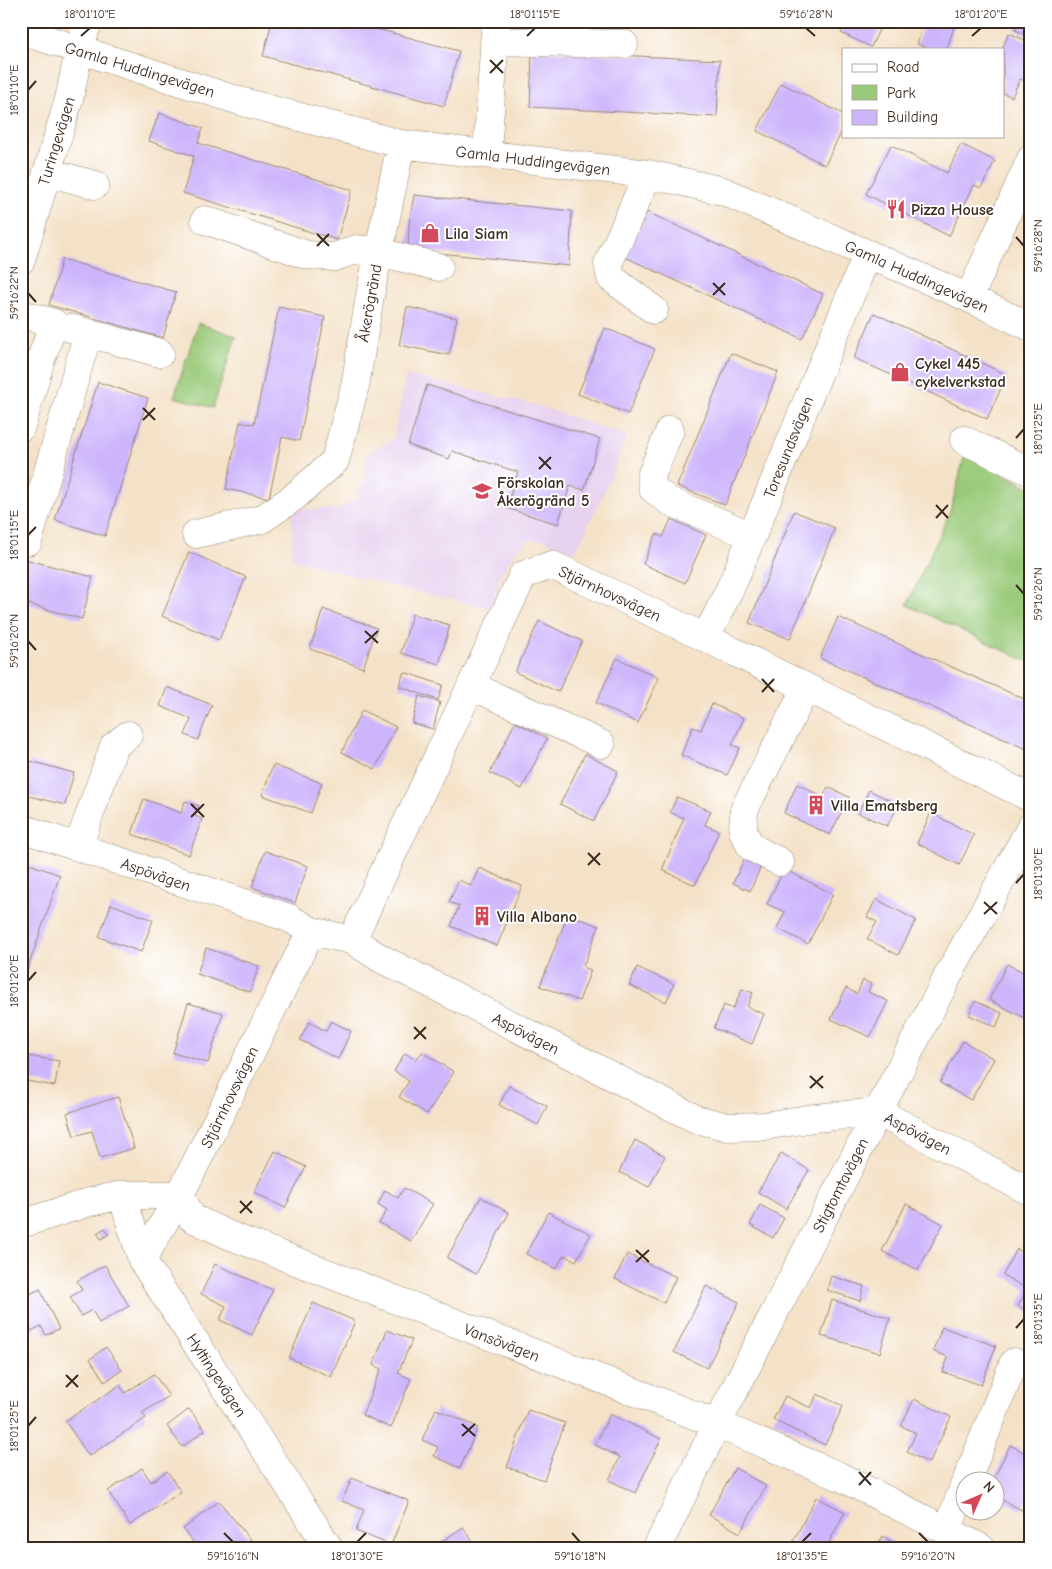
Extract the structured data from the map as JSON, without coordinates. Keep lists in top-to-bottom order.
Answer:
{
  "streets": {
    "street": [
      "Gamla Huddingevägen",
      "Turingevägen",
      "Åkerögränd",
      "Toresundsvägen",
      "Stjärnhovsvägen",
      "Aspövägen",
      "Stigtomtavägen",
      "Vansövägen",
      "Hyltingevägen"
    ]
  },
  "crossings": [
    ["Gamla Huddingevägen", "Turingevägen"],
    ["Gamla Huddingevägen", "Åkerögränd"],
    ["Gamla Huddingevägen", "Toresundsvägen"],
    ["Toresundsvägen", "Stjärnhovsvägen"],
    ["Stjärnhovsvägen", "Aspövägen"],
    ["Stjärnhovsvägen", "Vansövägen"],
    ["Stjärnhovsvägen", "Hyltingevägen"],
    ["Aspövägen", "Stigtomtavägen"],
    ["Stigtomtavägen", "Vansövägen"]
  ],
  "places": {
    "restaurant": ["Pizza House"],
    "shop": ["Lila Siam", "Cykel 445 cykelverkstad"],
    "school or university": ["Förskolan Åkerögränd 5"],
    "building": ["Villa Ematsberg", "Villa Albano"]
  },
  "legend": ["Road", "Park", "Building"],
  "north": "top right",
  "coordinates": [
    "18°01'10\"E",
    "18°01'15\"E",
    "59°16'28\"N",
    "18°01'20\"E",
    "59°16'22\"N",
    "18°01'25\"E",
    "59°16'26\"N",
    "59°16'20\"N",
    "18°01'30\"E",
    "18°01'35\"E",
    "59°16'16\"N",
    "59°16'18\"N"
  ]
}
